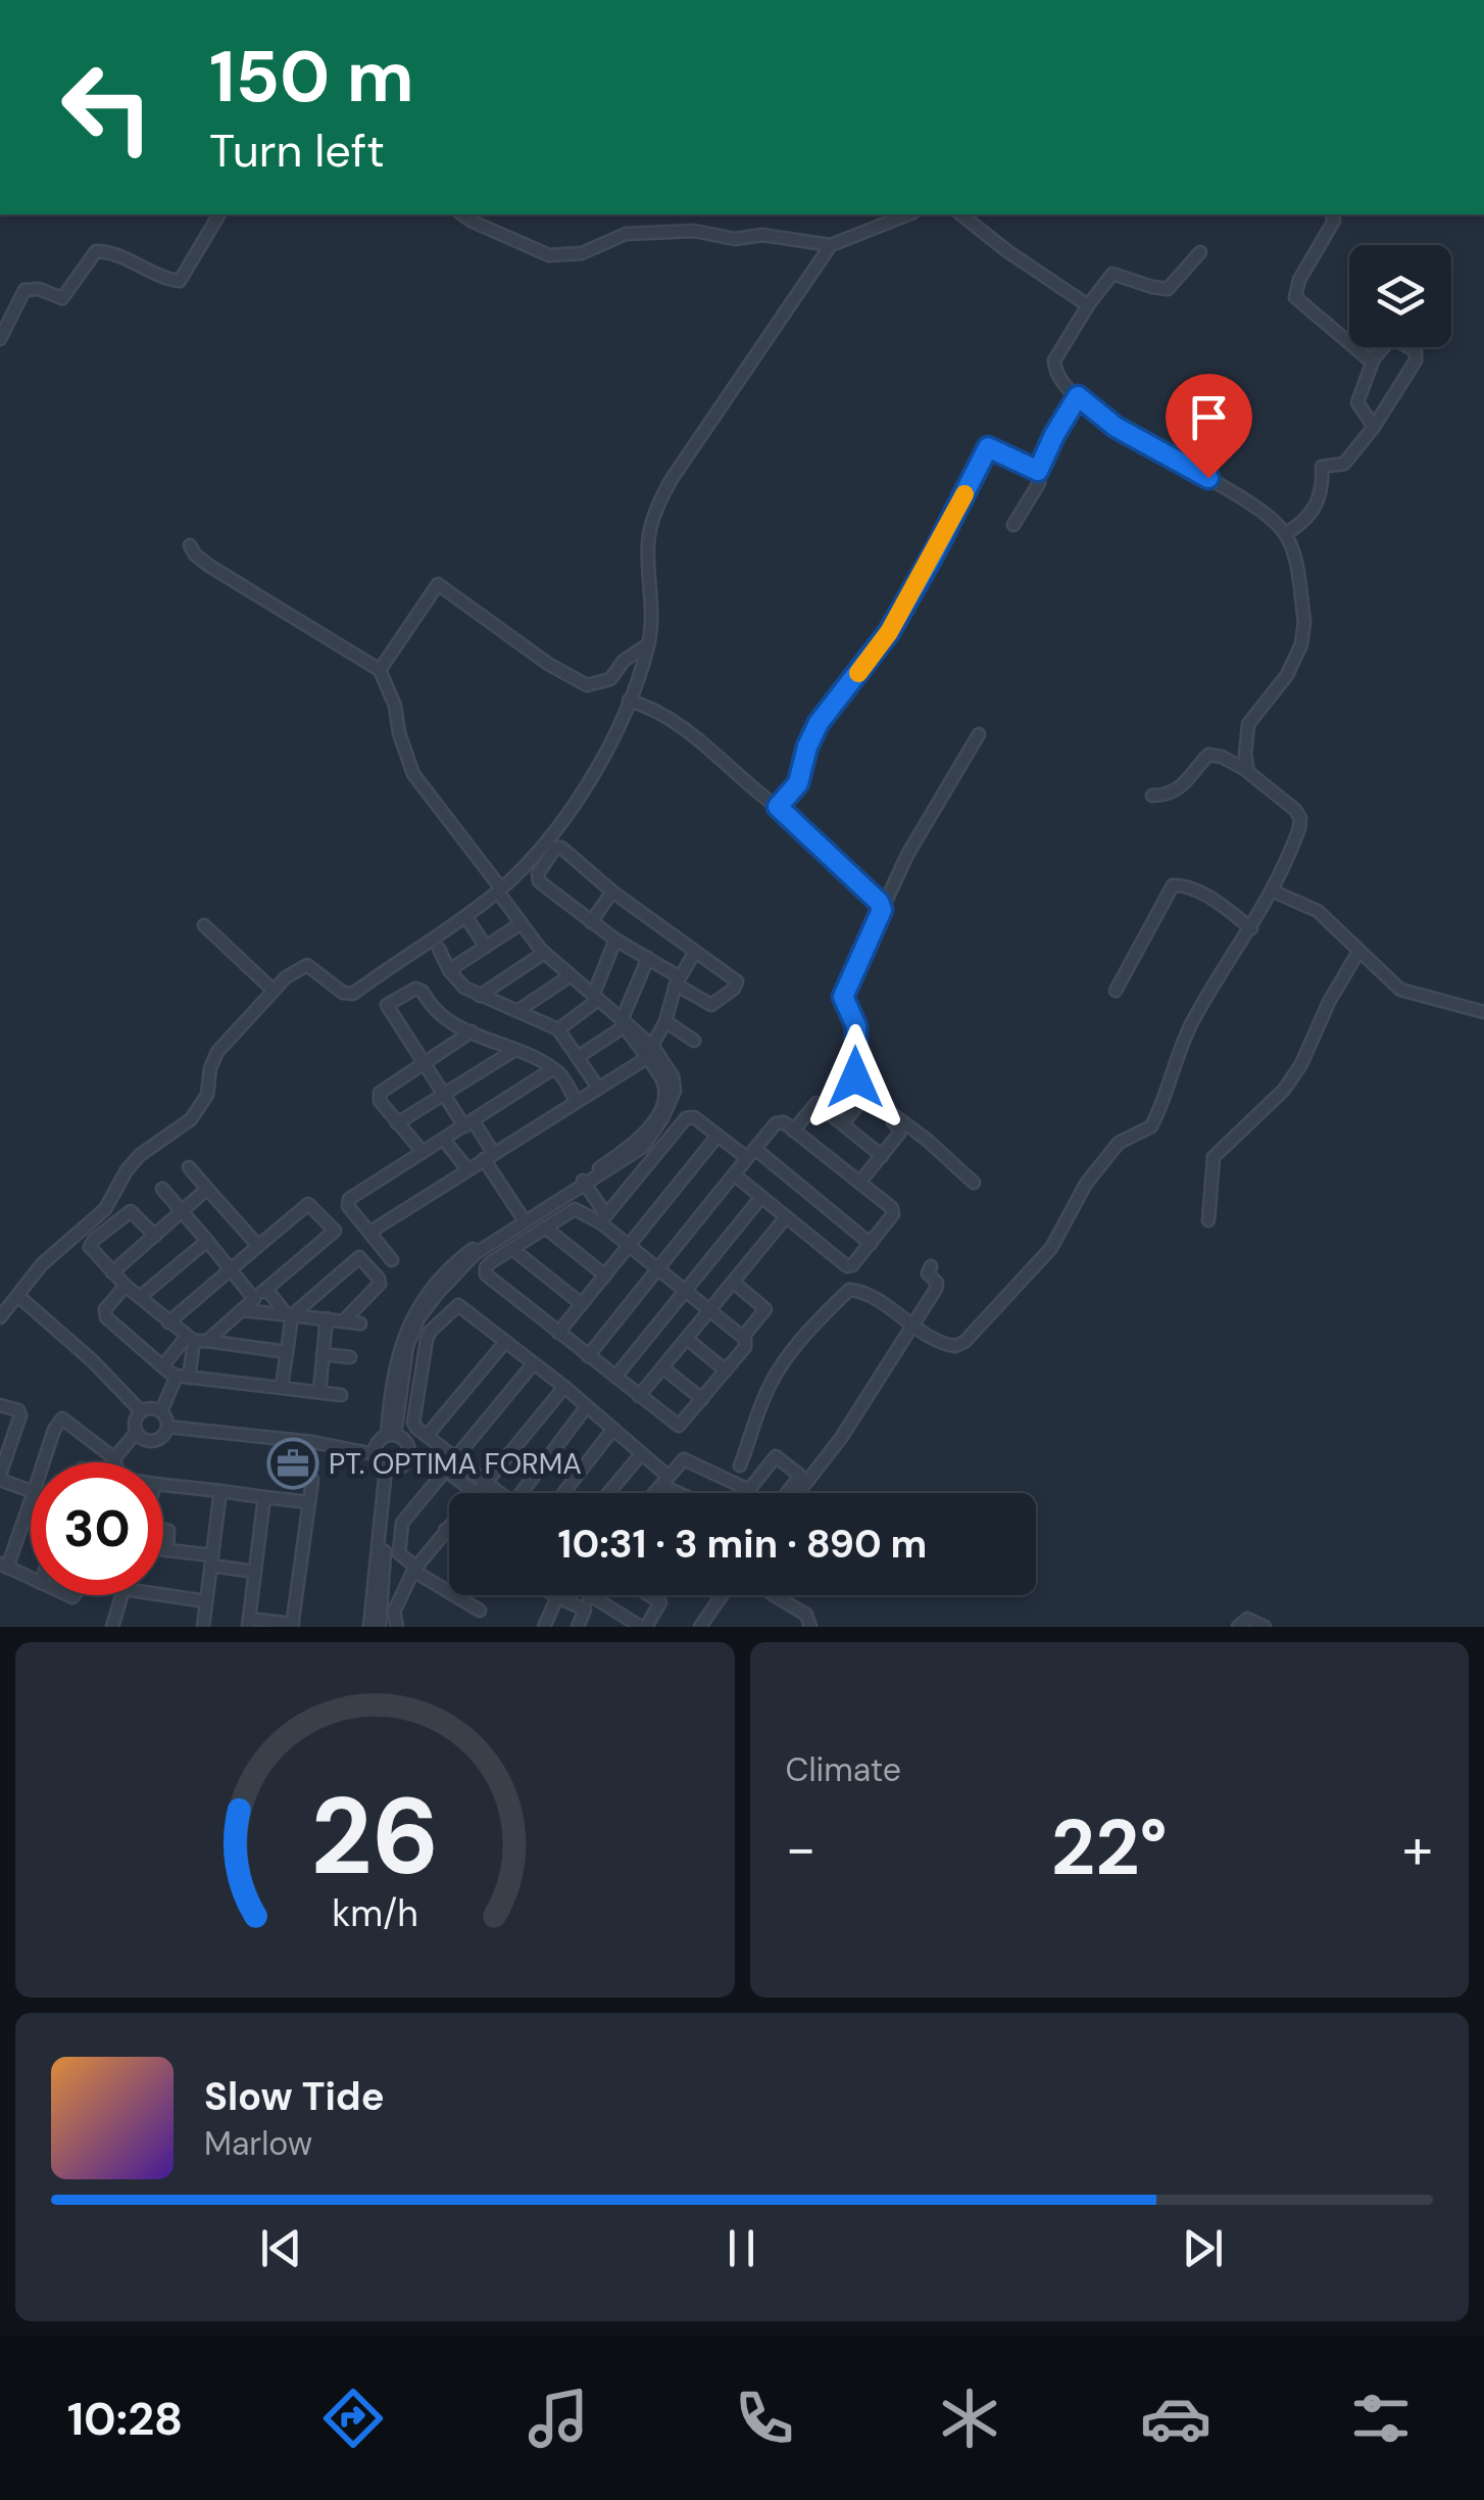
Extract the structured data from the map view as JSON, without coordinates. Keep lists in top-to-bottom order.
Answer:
{
  "places": {
    "office": ["PT. OPTIMA FORMA"]
  },
  "page": {
    "turn": ["150 m", "Turn left"],
    "limit": "30",
    "trip": "10:31 · 3 min · 890 m",
    "tile": "Climate",
    "heat": ["−", "22°", "+"],
    "song": ["Slow Tide", "Marlow"],
    "tabs": "10:28",
    "gauge": ["26", "km/h"]
  }
}
